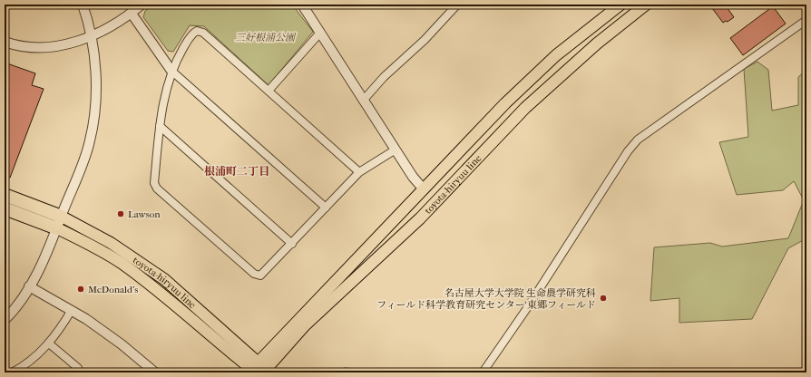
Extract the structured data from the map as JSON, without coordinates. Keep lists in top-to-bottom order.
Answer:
{
  "streets": {
    "main road": ["toyota-hiryuu line"]
  },
  "districts": ["根浦町二丁目"],
  "parks": ["三好根浦公園"],
  "places": ["Lawson", "McDonald's", "名古屋大学大学院 生命農学研究科 フィールド科学教育研究センター 東郷フィールド"]
}
